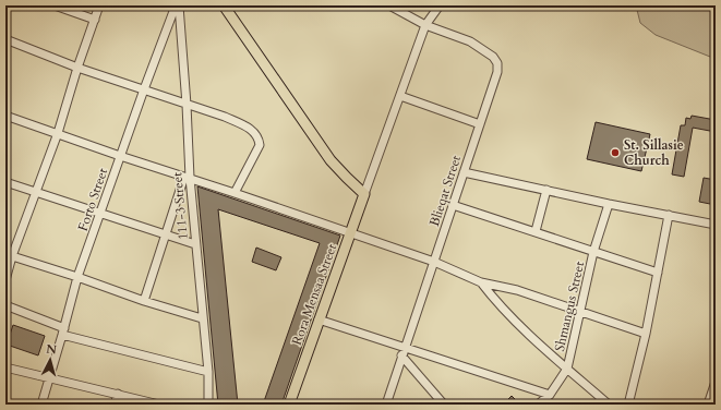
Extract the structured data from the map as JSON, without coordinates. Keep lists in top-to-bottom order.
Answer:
{
  "streets": {
    "main road": ["Rora Mensaa Street"],
    "street": [
      "Blieqat Street",
      "Forto Street",
      "111-3 Street",
      "Shmangus Street"
    ]
  },
  "crossings": [
    ["Forto Street", "111-3 Street"]
  ],
  "places": ["St. Sillasie Church"],
  "north": "top"
}
